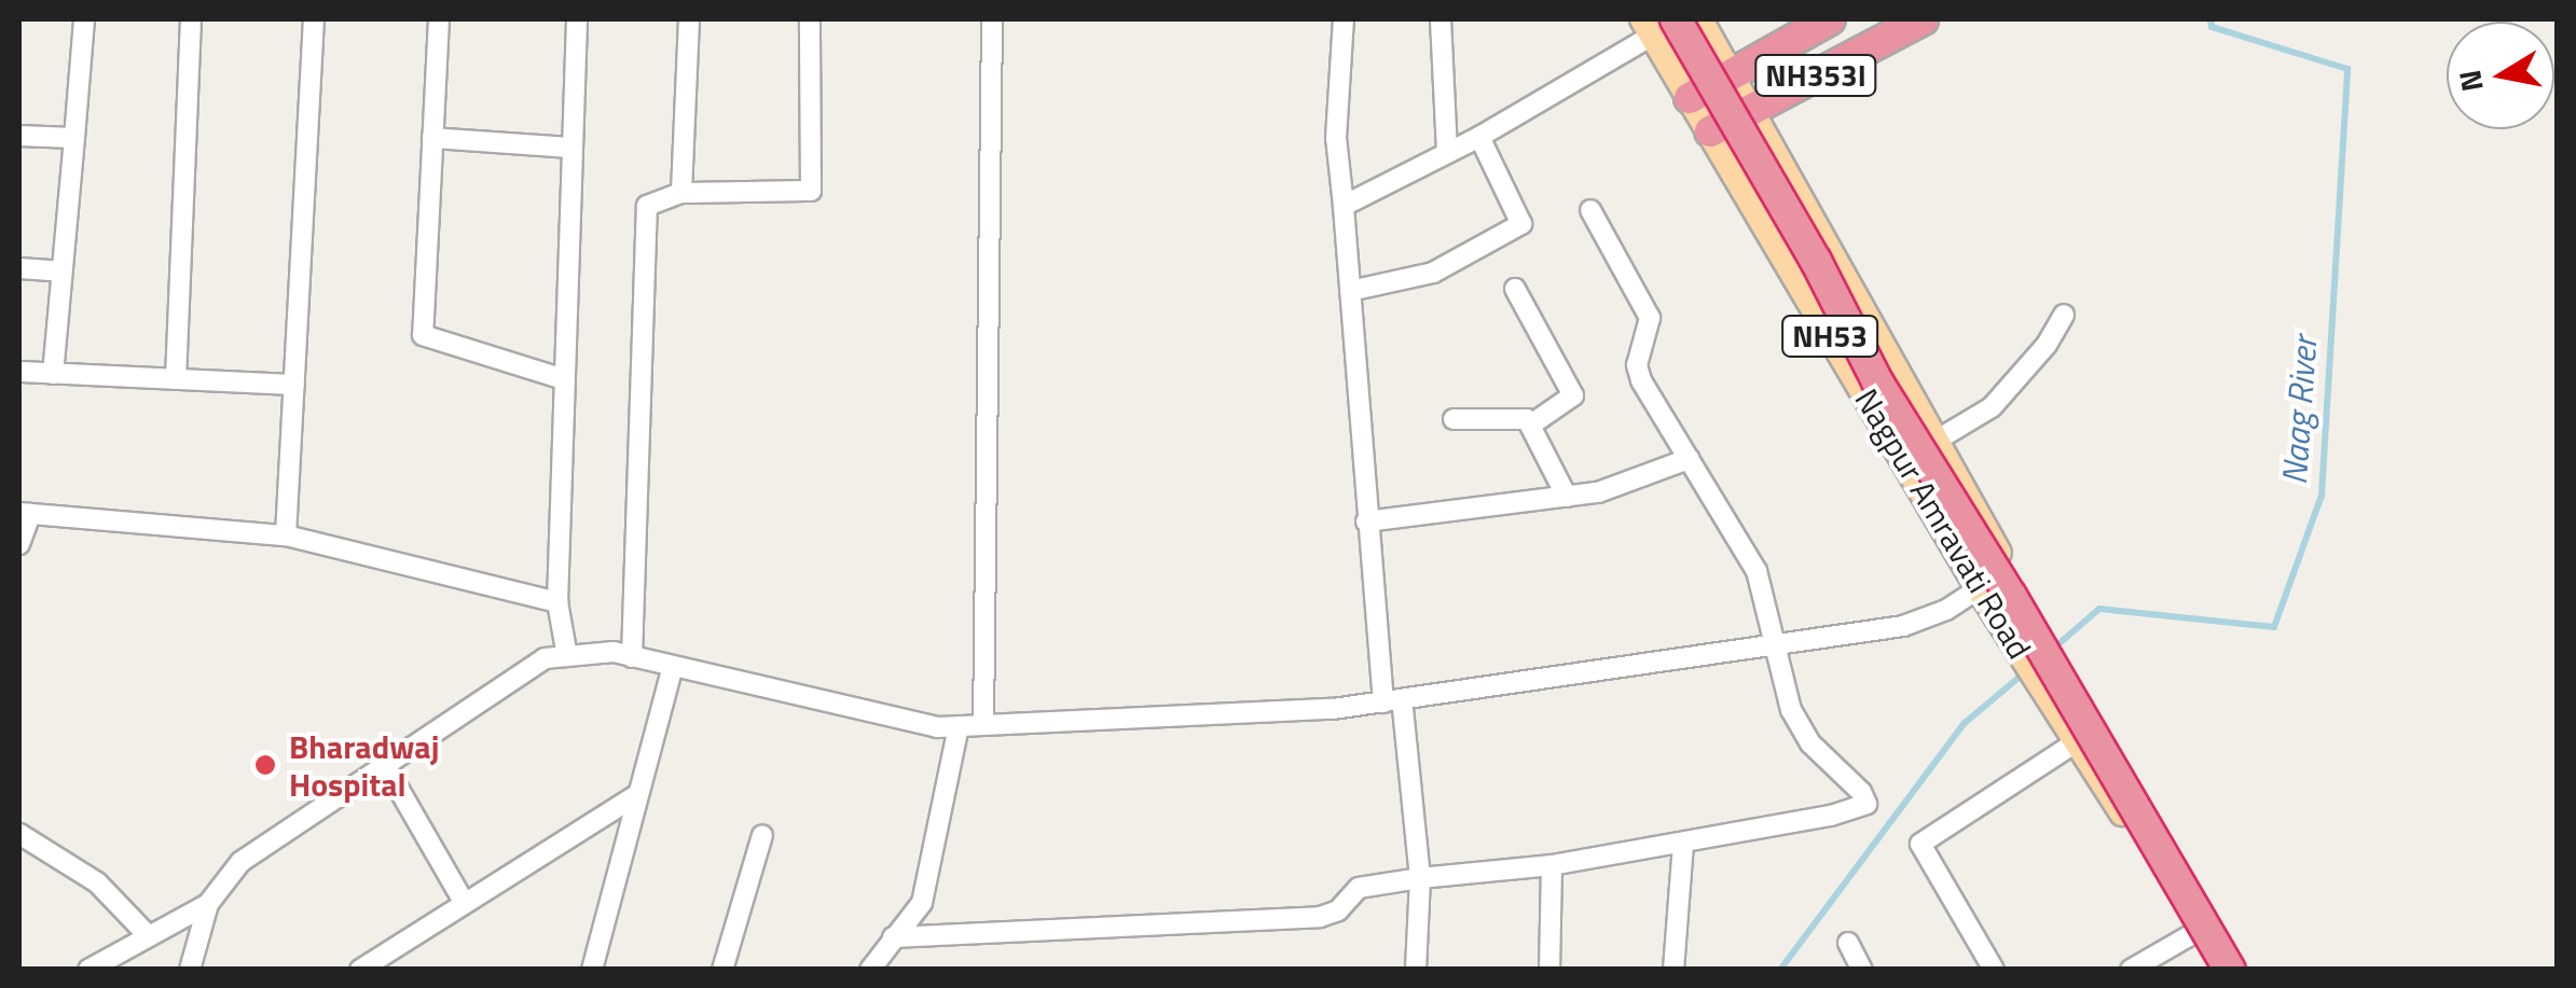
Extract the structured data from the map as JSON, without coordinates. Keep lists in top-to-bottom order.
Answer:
{
  "streets": {
    "highway": ["NH353I"],
    "main road": ["NH53", "Nagpur Amravati Road"]
  },
  "crossings": [
    ["NH353I", "Nagpur Amravati Road"]
  ],
  "water": ["Naag River"],
  "places": ["Bharadwaj Hospital"],
  "north": "left"
}
